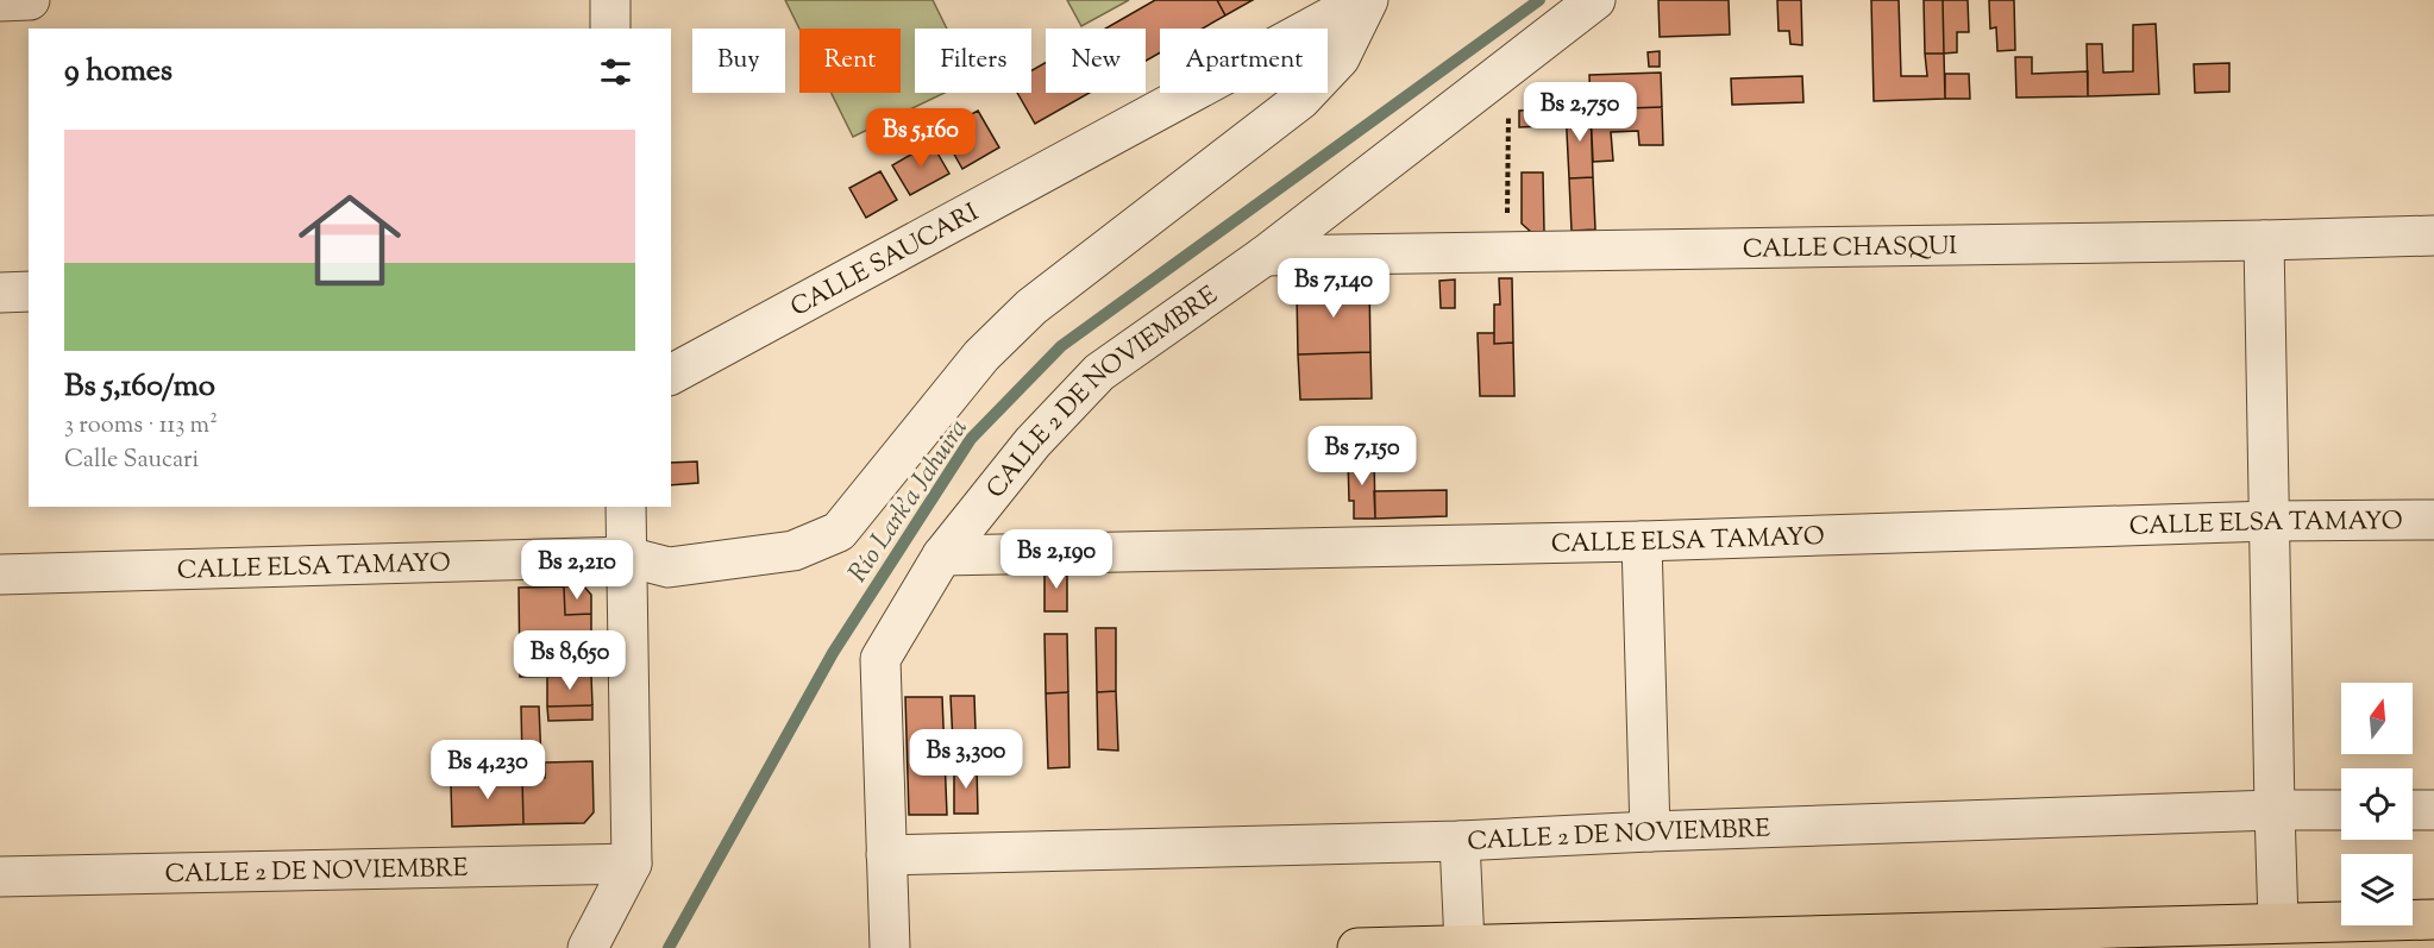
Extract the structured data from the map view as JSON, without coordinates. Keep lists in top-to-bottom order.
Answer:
{
  "streets": {
    "street": [
      "CALLE CHASQUI",
      "CALLE SAUCARI",
      "CALLE 2 DE NOVIEMBRE",
      "CALLE ELSA TAMAYO"
    ]
  },
  "crossings": [
    ["CALLE CHASQUI", "CALLE 2 DE NOVIEMBRE"],
    ["CALLE 2 DE NOVIEMBRE", "CALLE ELSA TAMAYO"]
  ],
  "water": ["Río Lark’a Jahuira"],
  "north": "top",
  "page": {
    "chip": [
      "Buy",
      "Rent",
      "Filters",
      "New",
      "Apartment"
    ],
    "heading": "9 homes",
    "price": [
      "Bs 2,750",
      "Bs 5,160",
      "Bs 7,140",
      "Bs 7,150",
      "Bs 2,190",
      "Bs 2,210",
      "Bs 8,650",
      "Bs 3,300",
      "Bs 4,230"
    ],
    "list": [
      {
        "name": "Bs 5,160/mo",
        "note": "3 rooms · 113 m² · Calle Saucari"
      }
    ]
  }
}
